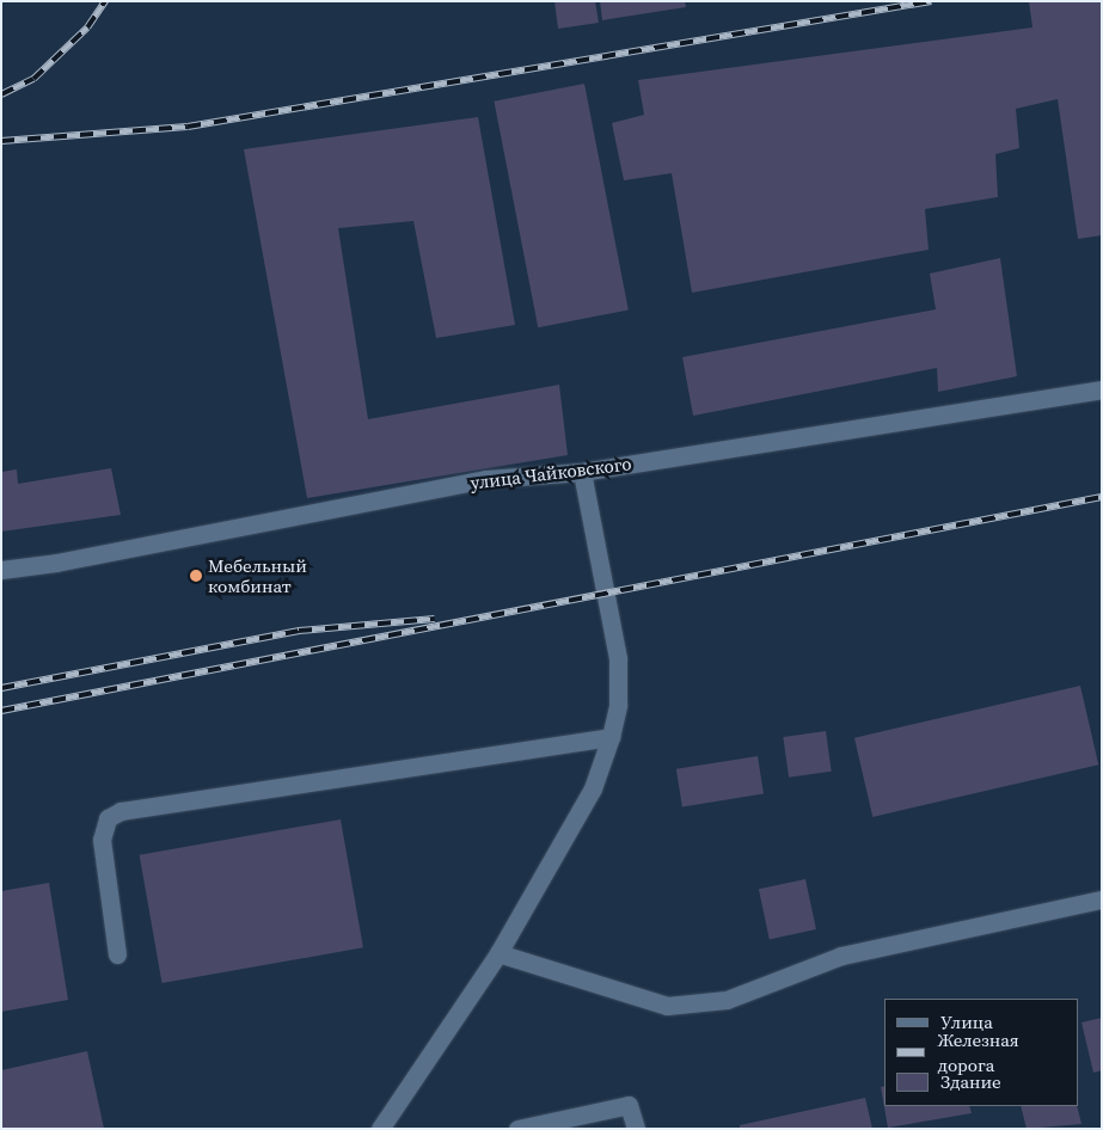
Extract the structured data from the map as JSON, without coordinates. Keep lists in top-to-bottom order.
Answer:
{
  "streets": {
    "street": ["улица Чайковского"]
  },
  "places": ["Мебельный комбинат"],
  "legend": ["Улица", "Железная дорога", "Здание"]
}
